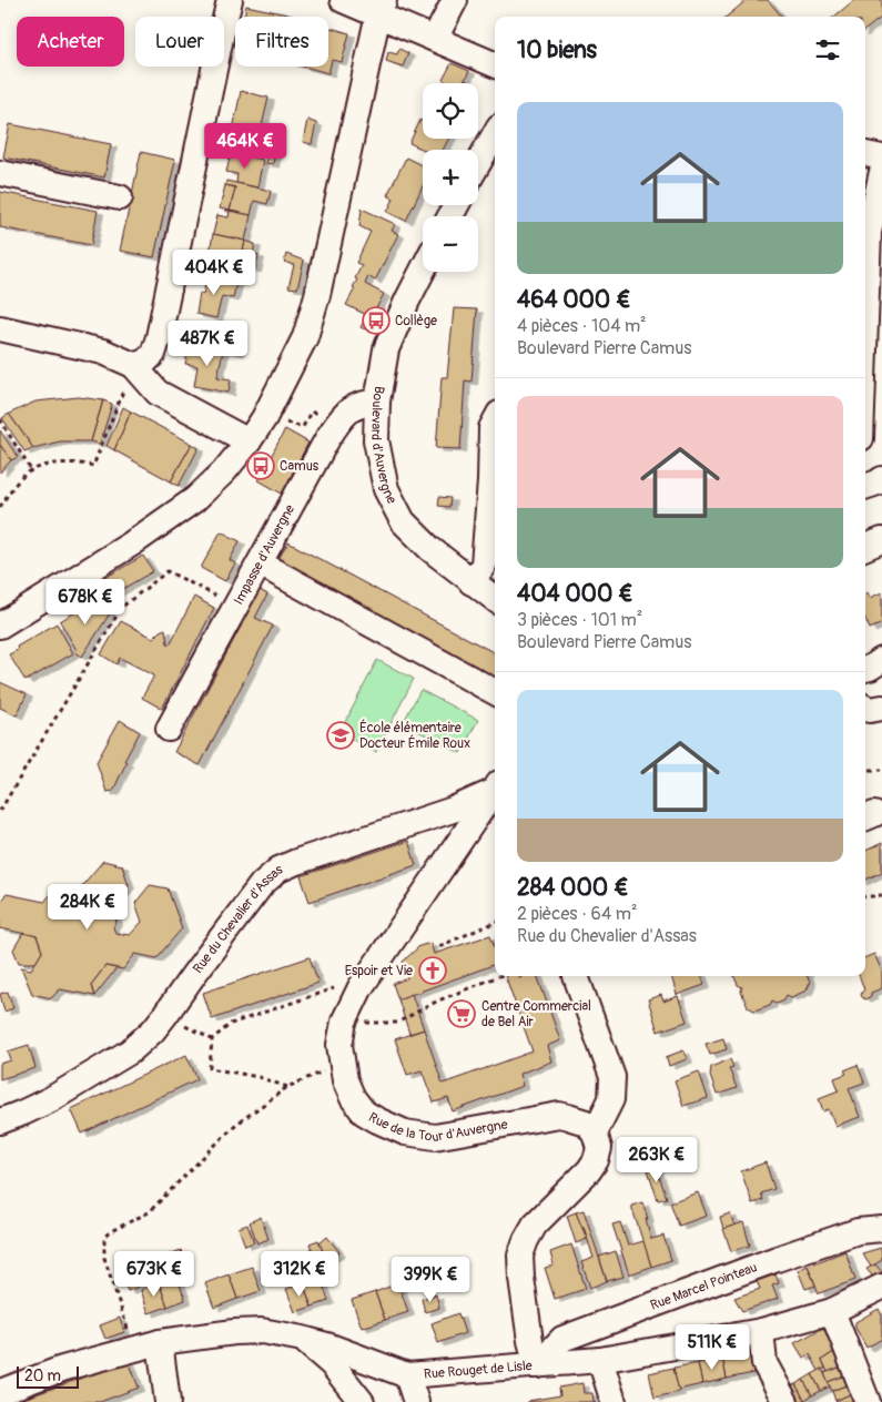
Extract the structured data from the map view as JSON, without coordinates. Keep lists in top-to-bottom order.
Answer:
{
  "streets": {
    "street": [
      "Boulevard d'Auvergne",
      "Impasse d'Auvergne",
      "Rue du Chevalier d'Assas",
      "Rue de la Tour d'Auvergne",
      "Rue Marcel Pointeau",
      "Rue Rouget de Lisle"
    ]
  },
  "crossings": [
    ["Boulevard d'Auvergne", "Impasse d'Auvergne"],
    ["Rue Marcel Pointeau", "Rue Rouget de Lisle"]
  ],
  "places": {
    "bus stop": ["Collège", "Camus"],
    "school or university": ["École élémentaire Docteur Émile Roux"],
    "church": ["Espoir et Vie"],
    "supermarket": ["Centre Commercial de Bel Air"]
  },
  "scale_bar": "20 m",
  "page": {
    "chip": ["Acheter", "Louer", "Filtres"],
    "heading": "10 biens",
    "map_buttons": ["+", "−"],
    "list": [
      {
        "name": "464 000 €",
        "note": "4 pièces · 104 m² · Boulevard Pierre Camus"
      },
      {
        "name": "404 000 €",
        "note": "3 pièces · 101 m² · Boulevard Pierre Camus"
      },
      {
        "name": "284 000 €",
        "note": "2 pièces · 64 m² · Rue du Chevalier d'Assas"
      }
    ],
    "price": [
      "464K €",
      "404K €",
      "487K €",
      "678K €",
      "284K €",
      "263K €",
      "673K €",
      "312K €",
      "399K €",
      "511K €"
    ],
    "scale": "20 m"
  }
}
